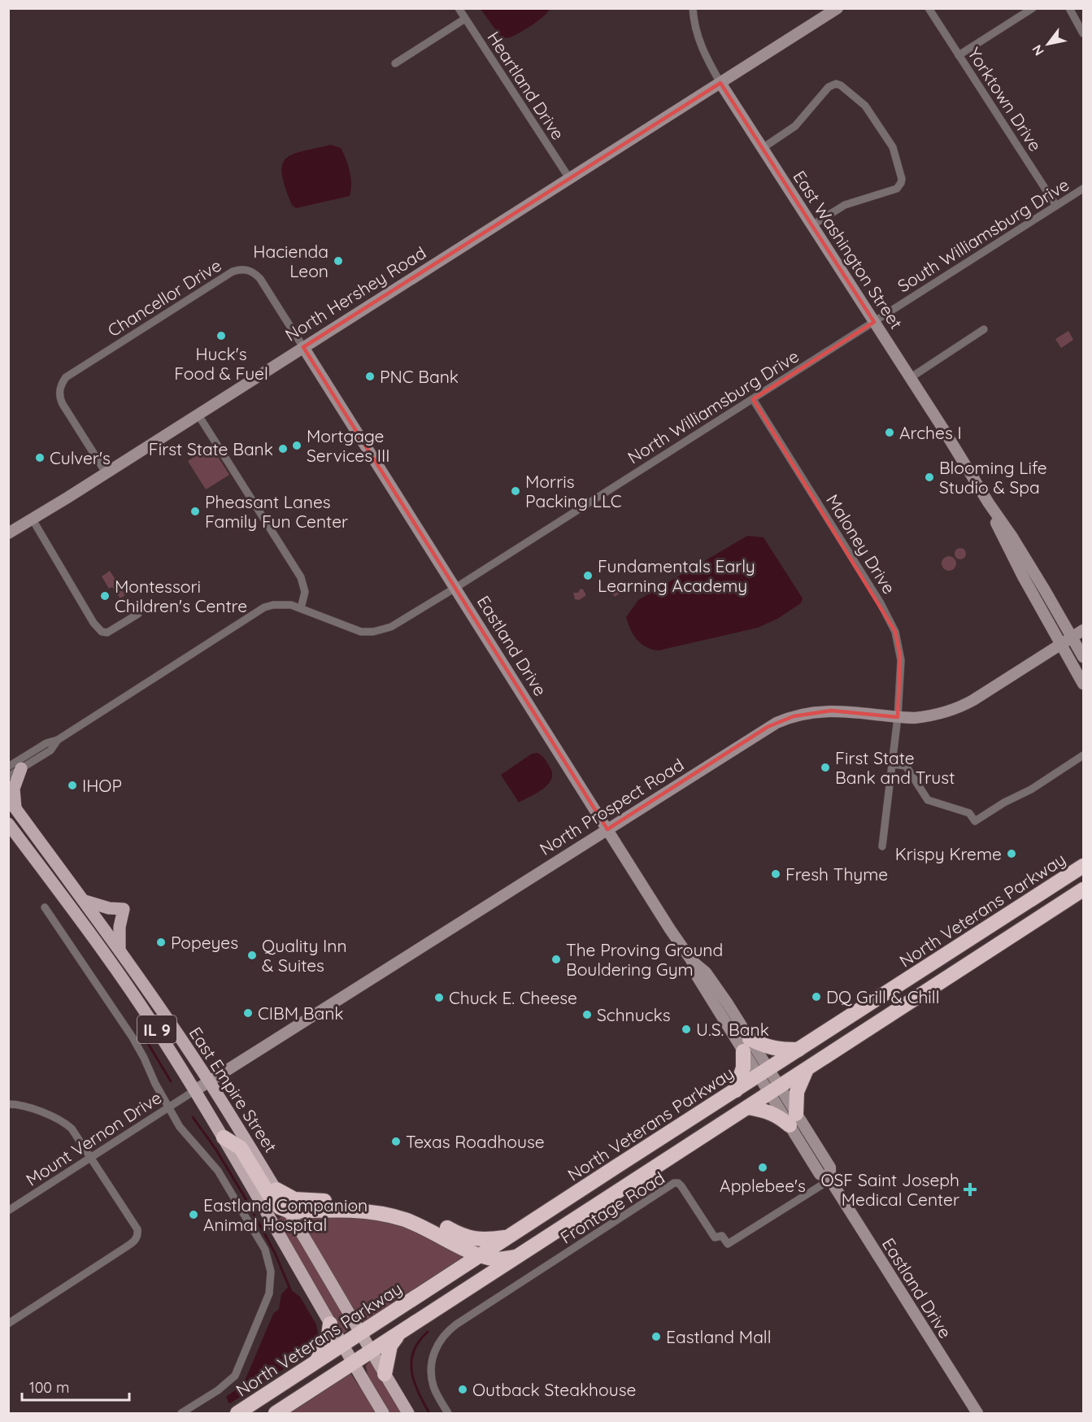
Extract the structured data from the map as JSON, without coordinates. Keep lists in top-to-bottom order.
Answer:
{
  "streets": {
    "highway": ["North Veterans Parkway"],
    "main road": [
      "East Washington Street",
      "North Hershey Road",
      "Eastland Drive",
      "North Prospect Road",
      "IL 9",
      "East Empire Street"
    ],
    "street": [
      "Heartland Drive",
      "Yorktown Drive",
      "South Williamsburg Drive",
      "Chancellor Drive",
      "North Williamsburg Drive",
      "Maloney Drive",
      "Mount Vernon Drive",
      "Frontage Road"
    ]
  },
  "crossings": [
    ["Heartland Drive", "North Hershey Road"],
    ["Yorktown Drive", "South Williamsburg Drive"],
    ["South Williamsburg Drive", "East Washington Street"],
    ["South Williamsburg Drive", "North Williamsburg Drive"],
    ["East Washington Street", "North Hershey Road"],
    ["East Washington Street", "North Williamsburg Drive"],
    ["East Washington Street", "North Prospect Road"],
    ["North Hershey Road", "Chancellor Drive"],
    ["North Hershey Road", "Eastland Drive"],
    ["Chancellor Drive", "Eastland Drive"],
    ["North Williamsburg Drive", "Maloney Drive"],
    ["North Williamsburg Drive", "Eastland Drive"],
    ["Maloney Drive", "North Prospect Road"],
    ["Eastland Drive", "North Prospect Road"],
    ["Eastland Drive", "North Veterans Parkway"],
    ["Eastland Drive", "Frontage Road"],
    ["North Prospect Road", "East Empire Street"],
    ["North Prospect Road", "Mount Vernon Drive"],
    ["North Veterans Parkway", "East Empire Street"],
    ["East Empire Street", "Mount Vernon Drive"]
  ],
  "places": {
    "other": [
      "Hacienda Leon",
      "Huck's Food & Fuel",
      "PNC Bank",
      "Arches I",
      "Mortgage Services III",
      "First State Bank",
      "Culver's",
      "Blooming Life Studio & Spa",
      "Morris Packing LLC",
      "Pheasant Lanes Family Fun Center",
      "Fundamentals Early Learning Academy",
      "Montessori Children's Centre",
      "First State Bank and Trust",
      "IHOP",
      "Krispy Kreme",
      "Fresh Thyme",
      "Popeyes",
      "Quality Inn & Suites",
      "The Proving Ground Bouldering Gym",
      "DQ Grill & Chill",
      "Chuck E. Cheese",
      "CIBM Bank",
      "Schnucks",
      "U.S. Bank",
      "Texas Roadhouse",
      "Applebee's",
      "Eastland Companion Animal Hospital",
      "Eastland Mall",
      "Outback Steakhouse"
    ],
    "health": ["OSF Saint Joseph Medical Center"]
  },
  "scale_bar": "100 m",
  "north": "bottom left"
}
